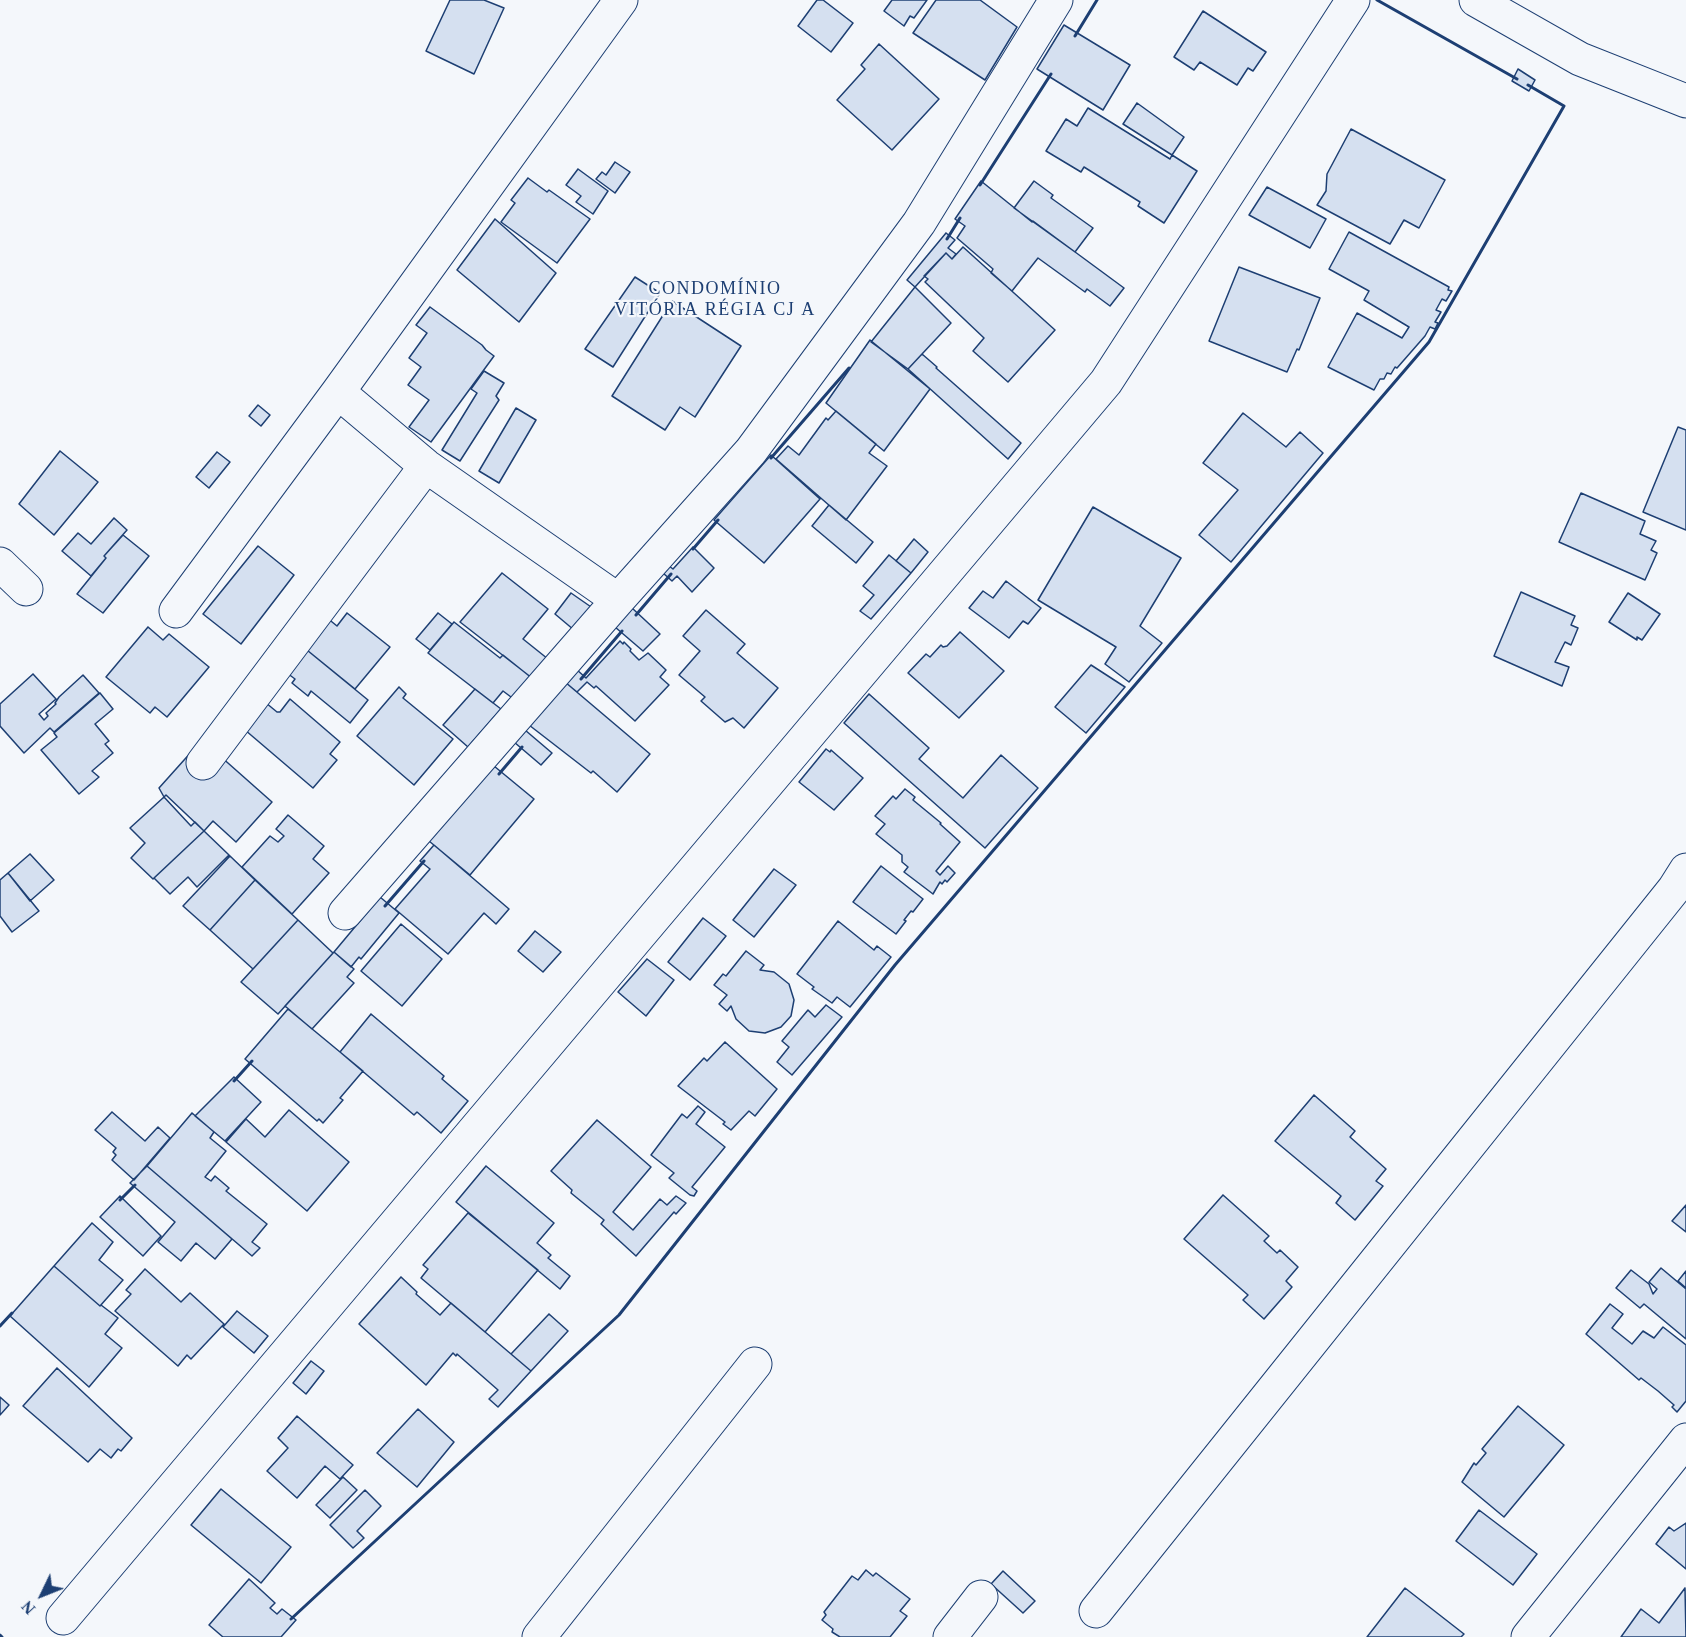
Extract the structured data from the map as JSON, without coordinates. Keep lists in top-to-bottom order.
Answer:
{
  "districts": ["CONDOMÍNIO VITÓRIA RÉGIA CJ A"],
  "north": "bottom left"
}
